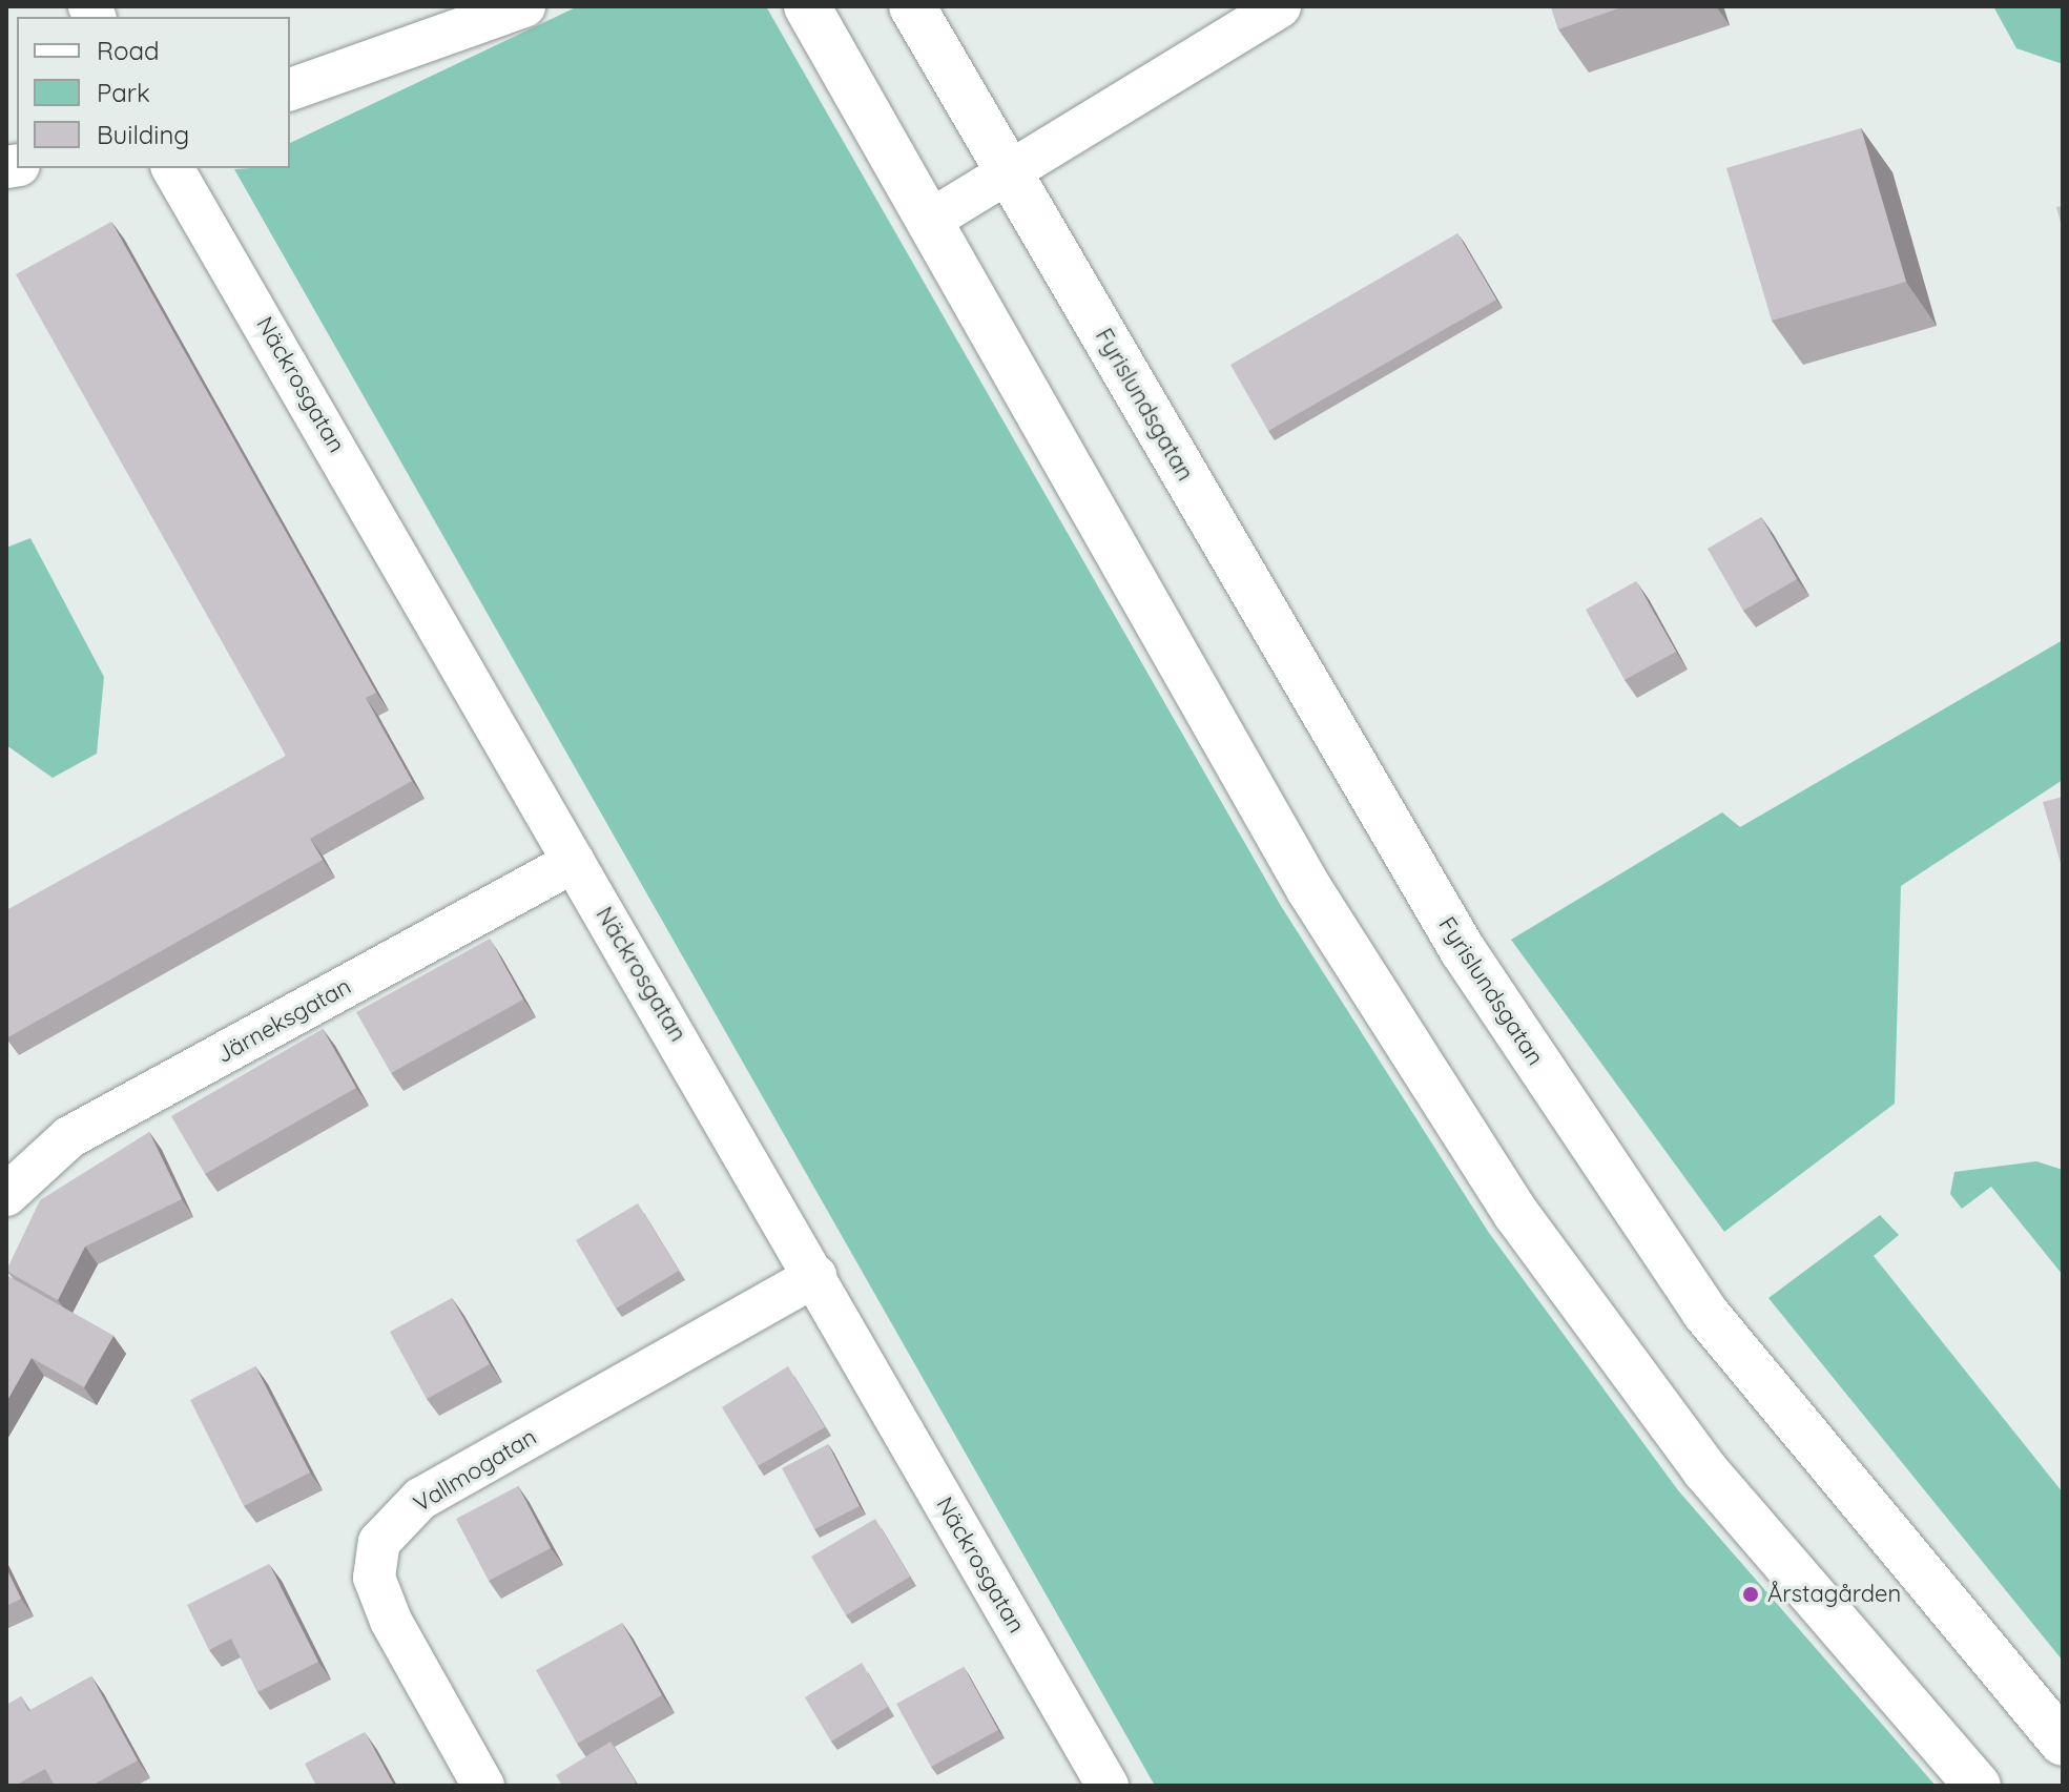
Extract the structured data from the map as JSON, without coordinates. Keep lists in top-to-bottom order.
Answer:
{
  "streets": {
    "main road": ["Fyrislundsgatan"],
    "street": ["Näckrosgatan", "Järneksgatan", "Vallmogatan"]
  },
  "crossings": [
    ["Näckrosgatan", "Järneksgatan"],
    ["Näckrosgatan", "Vallmogatan"]
  ],
  "places": ["Årstagården"],
  "legend": ["Road", "Park", "Building"]
}
